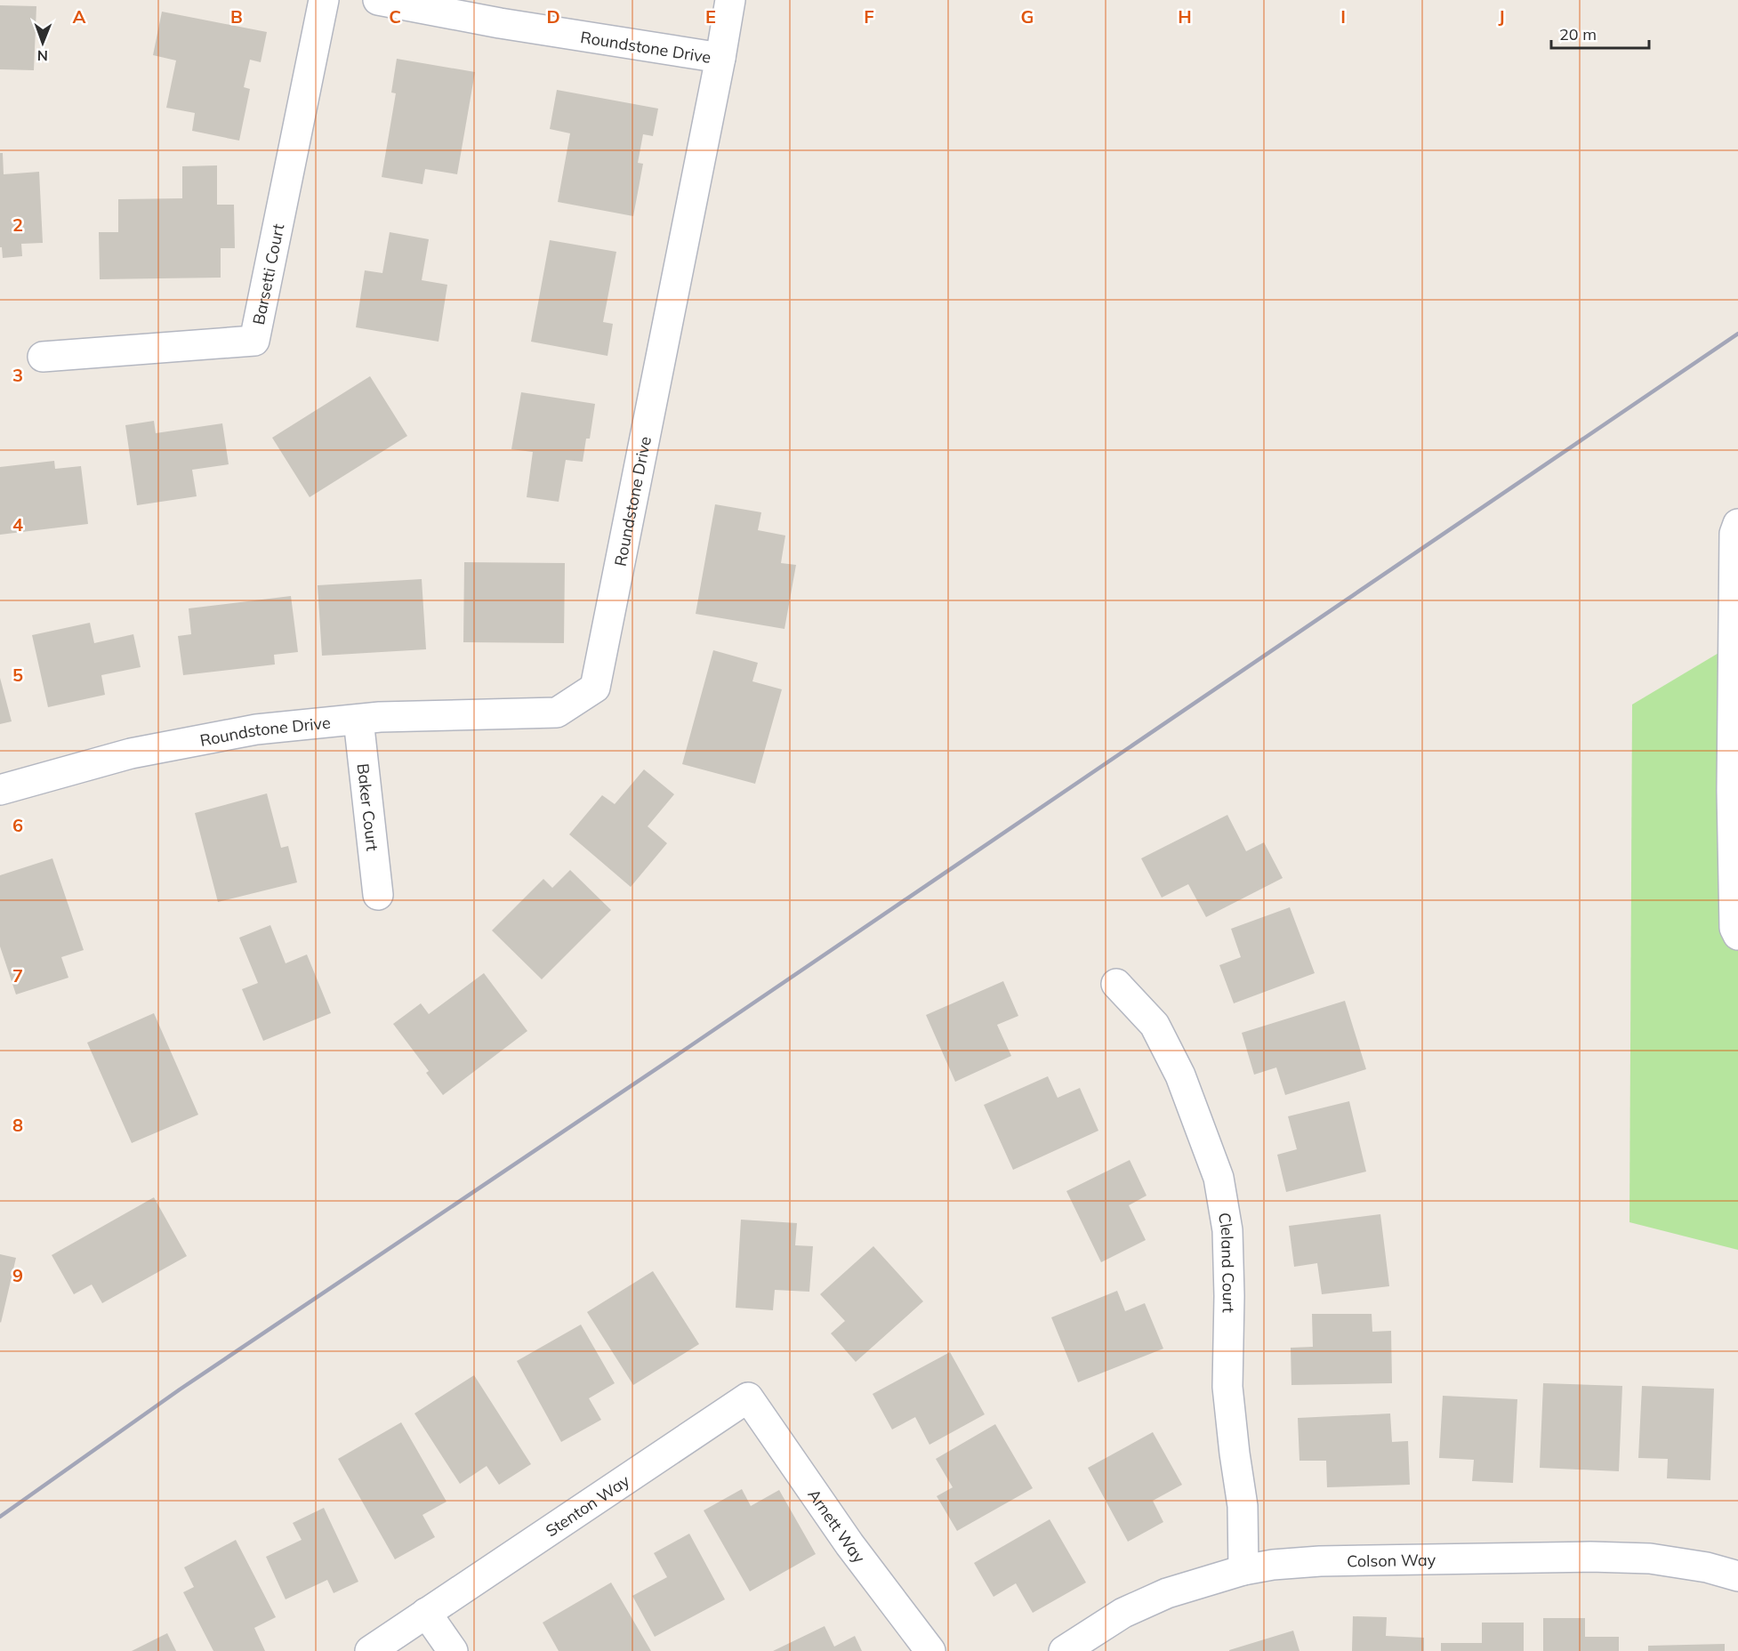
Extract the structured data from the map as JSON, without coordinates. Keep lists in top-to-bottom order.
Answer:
{
  "streets": {
    "street": [
      "Roundstone Drive",
      "Barsetti Court",
      "Baker Court",
      "Cleland Court",
      "Stenton Way",
      "Arnett Way",
      "Colson Way"
    ]
  },
  "crossings": [
    ["Roundstone Drive", "Baker Court"],
    ["Cleland Court", "Colson Way"],
    ["Stenton Way", "Arnett Way"]
  ],
  "scale_bar": "20 m",
  "north": "bottom",
  "grid": {
    "columns": [
      "A",
      "B",
      "C",
      "D",
      "E",
      "F",
      "G",
      "H",
      "I",
      "J"
    ],
    "rows": [
      "2",
      "3",
      "4",
      "5",
      "6",
      "7",
      "8",
      "9"
    ]
  }
}
